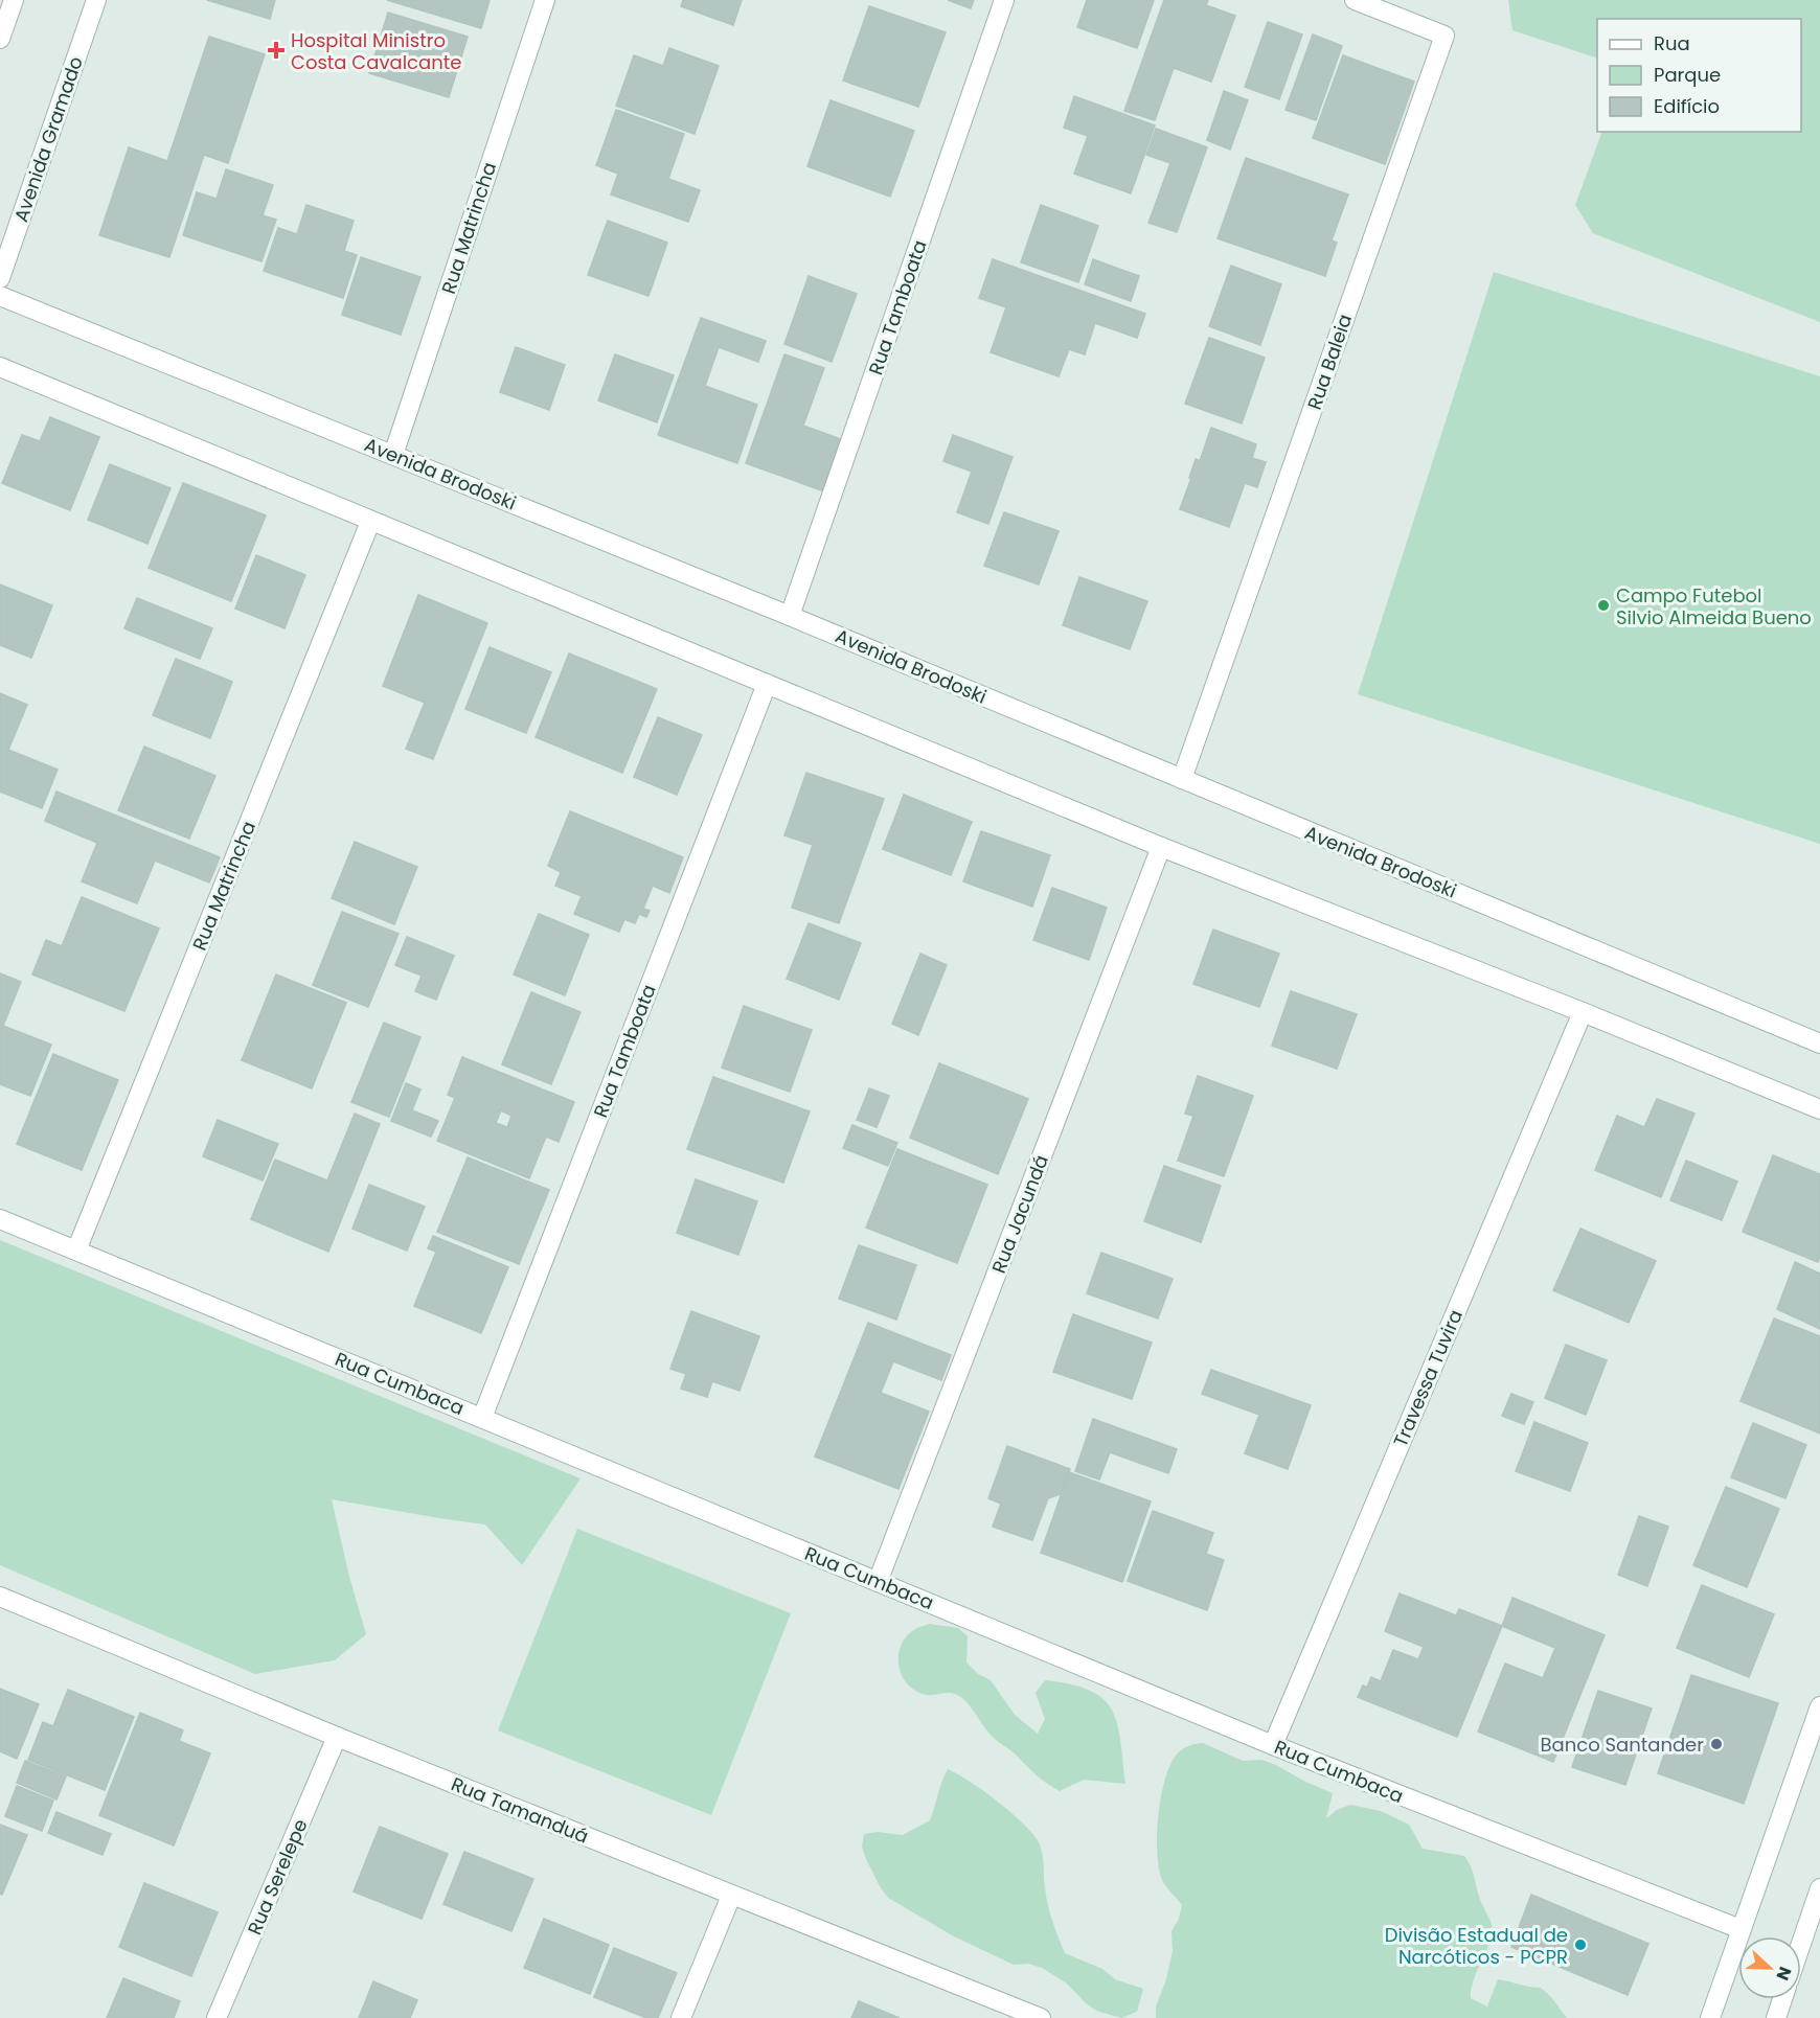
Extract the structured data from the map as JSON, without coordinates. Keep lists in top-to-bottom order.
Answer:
{
  "streets": {
    "street": [
      "Avenida Gramado",
      "Rua Matrincha",
      "Rua Tamboata",
      "Rua Baleia",
      "Avenida Brodoski",
      "Rua Jacundá",
      "Travessa Tuvira",
      "Rua Cumbaca",
      "Rua Tamanduá",
      "Rua Serelepe"
    ]
  },
  "crossings": [
    ["Rua Matrincha", "Avenida Brodoski"],
    ["Rua Matrincha", "Rua Cumbaca"],
    ["Rua Tamboata", "Avenida Brodoski"],
    ["Rua Tamboata", "Rua Cumbaca"],
    ["Rua Baleia", "Avenida Brodoski"],
    ["Rua Jacundá", "Rua Cumbaca"],
    ["Travessa Tuvira", "Rua Cumbaca"],
    ["Rua Tamanduá", "Rua Serelepe"]
  ],
  "places": {
    "health": ["Hospital Ministro Costa Cavalcante"],
    "other": ["Campo Futebol Silvio Almeida Bueno", "Banco Santander", "Divisão Estadual de Narcóticos - PCPR"]
  },
  "legend": ["Rua", "Parque", "Edifício"],
  "north": "right"
}
